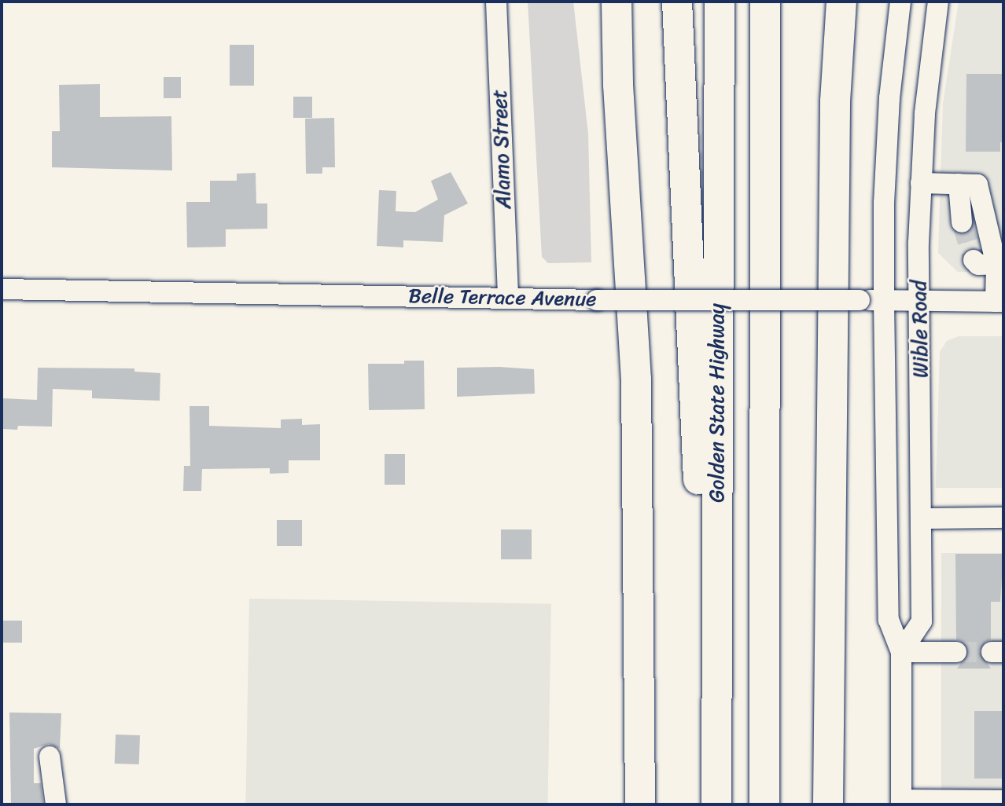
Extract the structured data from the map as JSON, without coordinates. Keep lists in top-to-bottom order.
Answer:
{
  "streets": {
    "highway": ["Golden State Highway"],
    "street": ["Alamo Street", "Belle Terrace Avenue", "Wible Road"]
  },
  "crossings": [
    ["Alamo Street", "Belle Terrace Avenue"],
    ["Belle Terrace Avenue", "Wible Road"]
  ]
}
